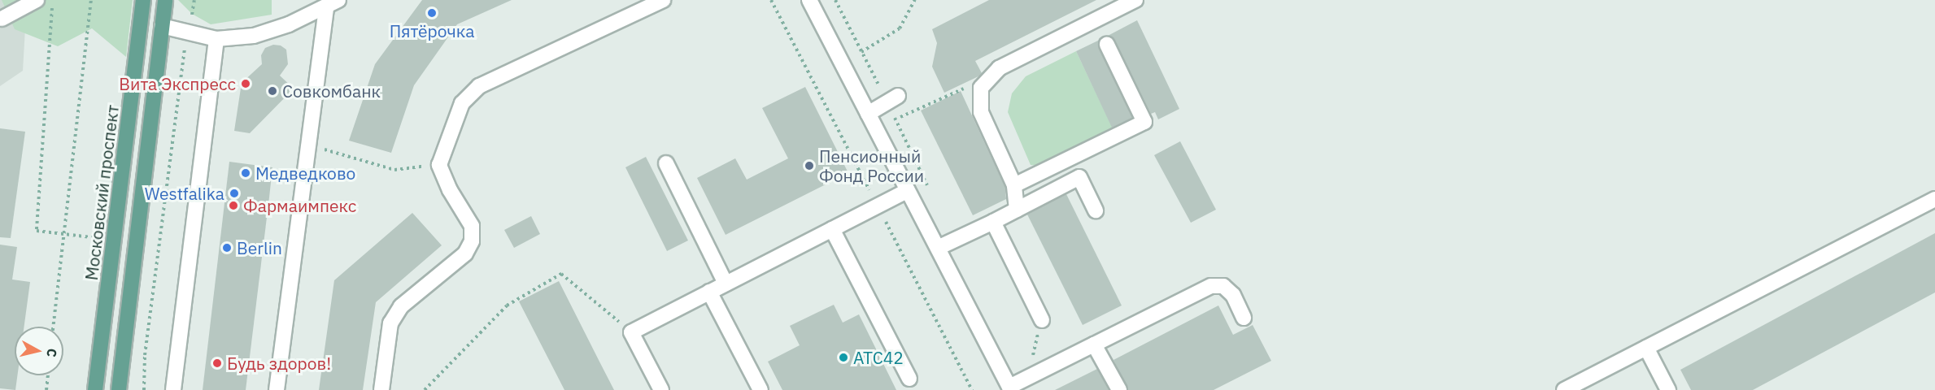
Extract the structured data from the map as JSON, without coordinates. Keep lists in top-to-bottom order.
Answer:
{
  "streets": {
    "main road": ["Московский проспект"]
  },
  "places": [
    "Пятёрочка",
    "Вита Экспресс",
    "Совкомбанк",
    "Пенсионный Фонд России",
    "Медведково",
    "Westfalika",
    "Фармаимпекс",
    "Berlin",
    "АТС42",
    "Будь здоров!"
  ],
  "north": "right"
}
